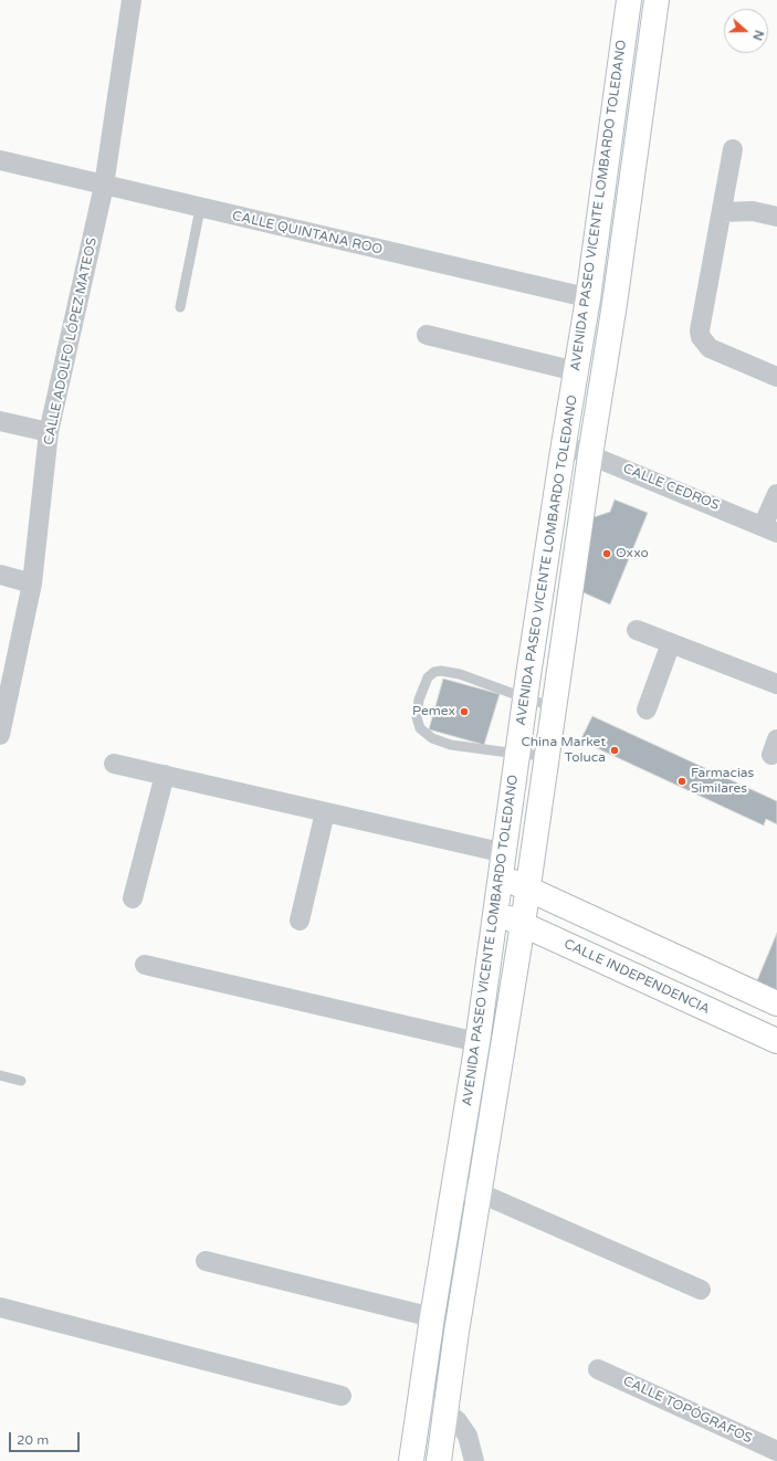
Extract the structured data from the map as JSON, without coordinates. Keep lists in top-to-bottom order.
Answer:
{
  "streets": {
    "main road": ["AVENIDA PASEO VICENTE LOMBARDO TOLEDANO", "CALLE INDEPENDENCIA"],
    "street": [
      "CALLE QUINTANA ROO",
      "CALLE ADOLFO LÓPEZ MATEOS",
      "CALLE CEDROS",
      "CALLE TOPÓGRAFOS"
    ]
  },
  "crossings": [
    ["AVENIDA PASEO VICENTE LOMBARDO TOLEDANO", "CALLE QUINTANA ROO"],
    ["AVENIDA PASEO VICENTE LOMBARDO TOLEDANO", "CALLE CEDROS"],
    ["AVENIDA PASEO VICENTE LOMBARDO TOLEDANO", "CALLE INDEPENDENCIA"],
    ["CALLE QUINTANA ROO", "CALLE ADOLFO LÓPEZ MATEOS"]
  ],
  "places": [
    "Oxxo",
    "Pemex",
    "China Market Toluca",
    "Farmacias Similares"
  ],
  "scale_bar": "20 m",
  "north": "right"
}
